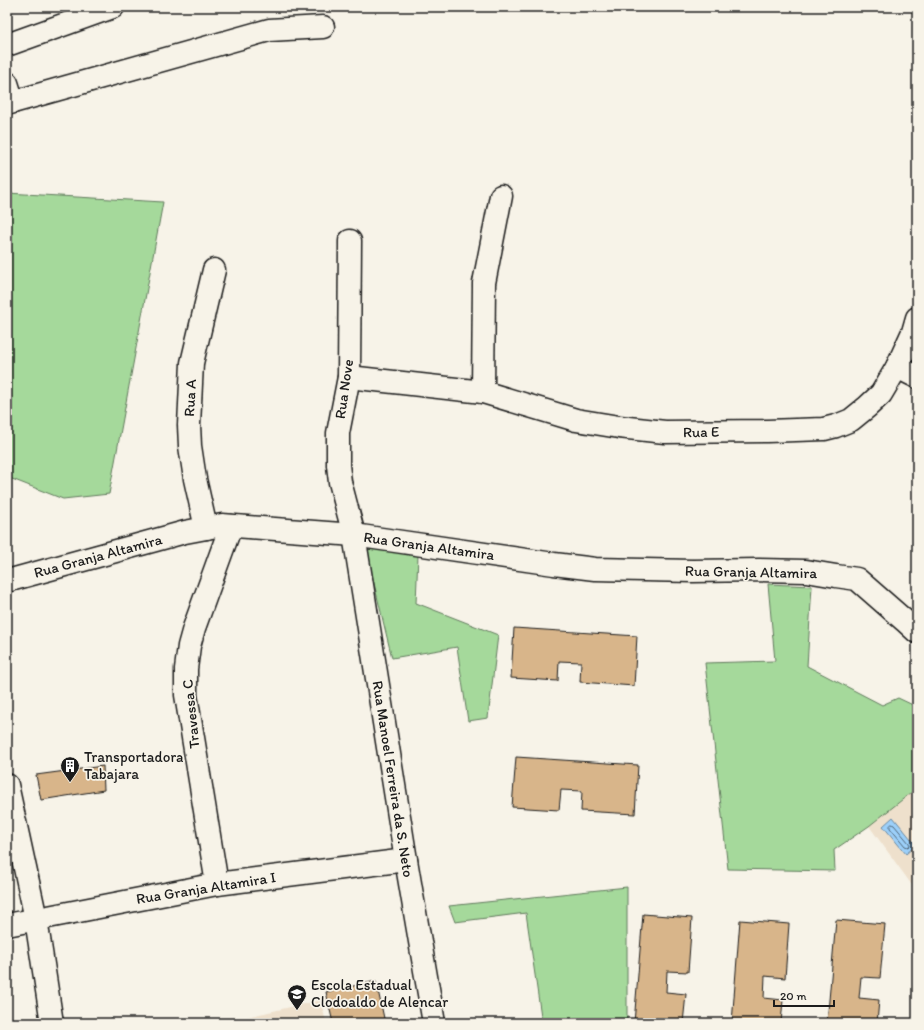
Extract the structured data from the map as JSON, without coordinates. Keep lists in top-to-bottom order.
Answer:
{
  "streets": {
    "street": [
      "Rua Nove",
      "Rua A",
      "Rua E",
      "Rua Granja Altamira",
      "Travessa C",
      "Rua Manoel Ferreira da S. Neto",
      "Rua Granja Altamira I"
    ]
  },
  "crossings": [
    ["Rua Nove", "Rua E"],
    ["Rua Nove", "Rua Granja Altamira"],
    ["Rua Nove", "Rua Manoel Ferreira da S. Neto"],
    ["Rua A", "Rua Granja Altamira"],
    ["Rua Granja Altamira", "Travessa C"],
    ["Rua Granja Altamira", "Rua Manoel Ferreira da S. Neto"],
    ["Travessa C", "Rua Granja Altamira I"],
    ["Rua Manoel Ferreira da S. Neto", "Rua Granja Altamira I"]
  ],
  "places": {
    "building": ["Transportadora Tabajara"],
    "school or university": ["Escola Estadual Clodoaldo de Alencar"]
  },
  "scale_bar": "20 m"
}
